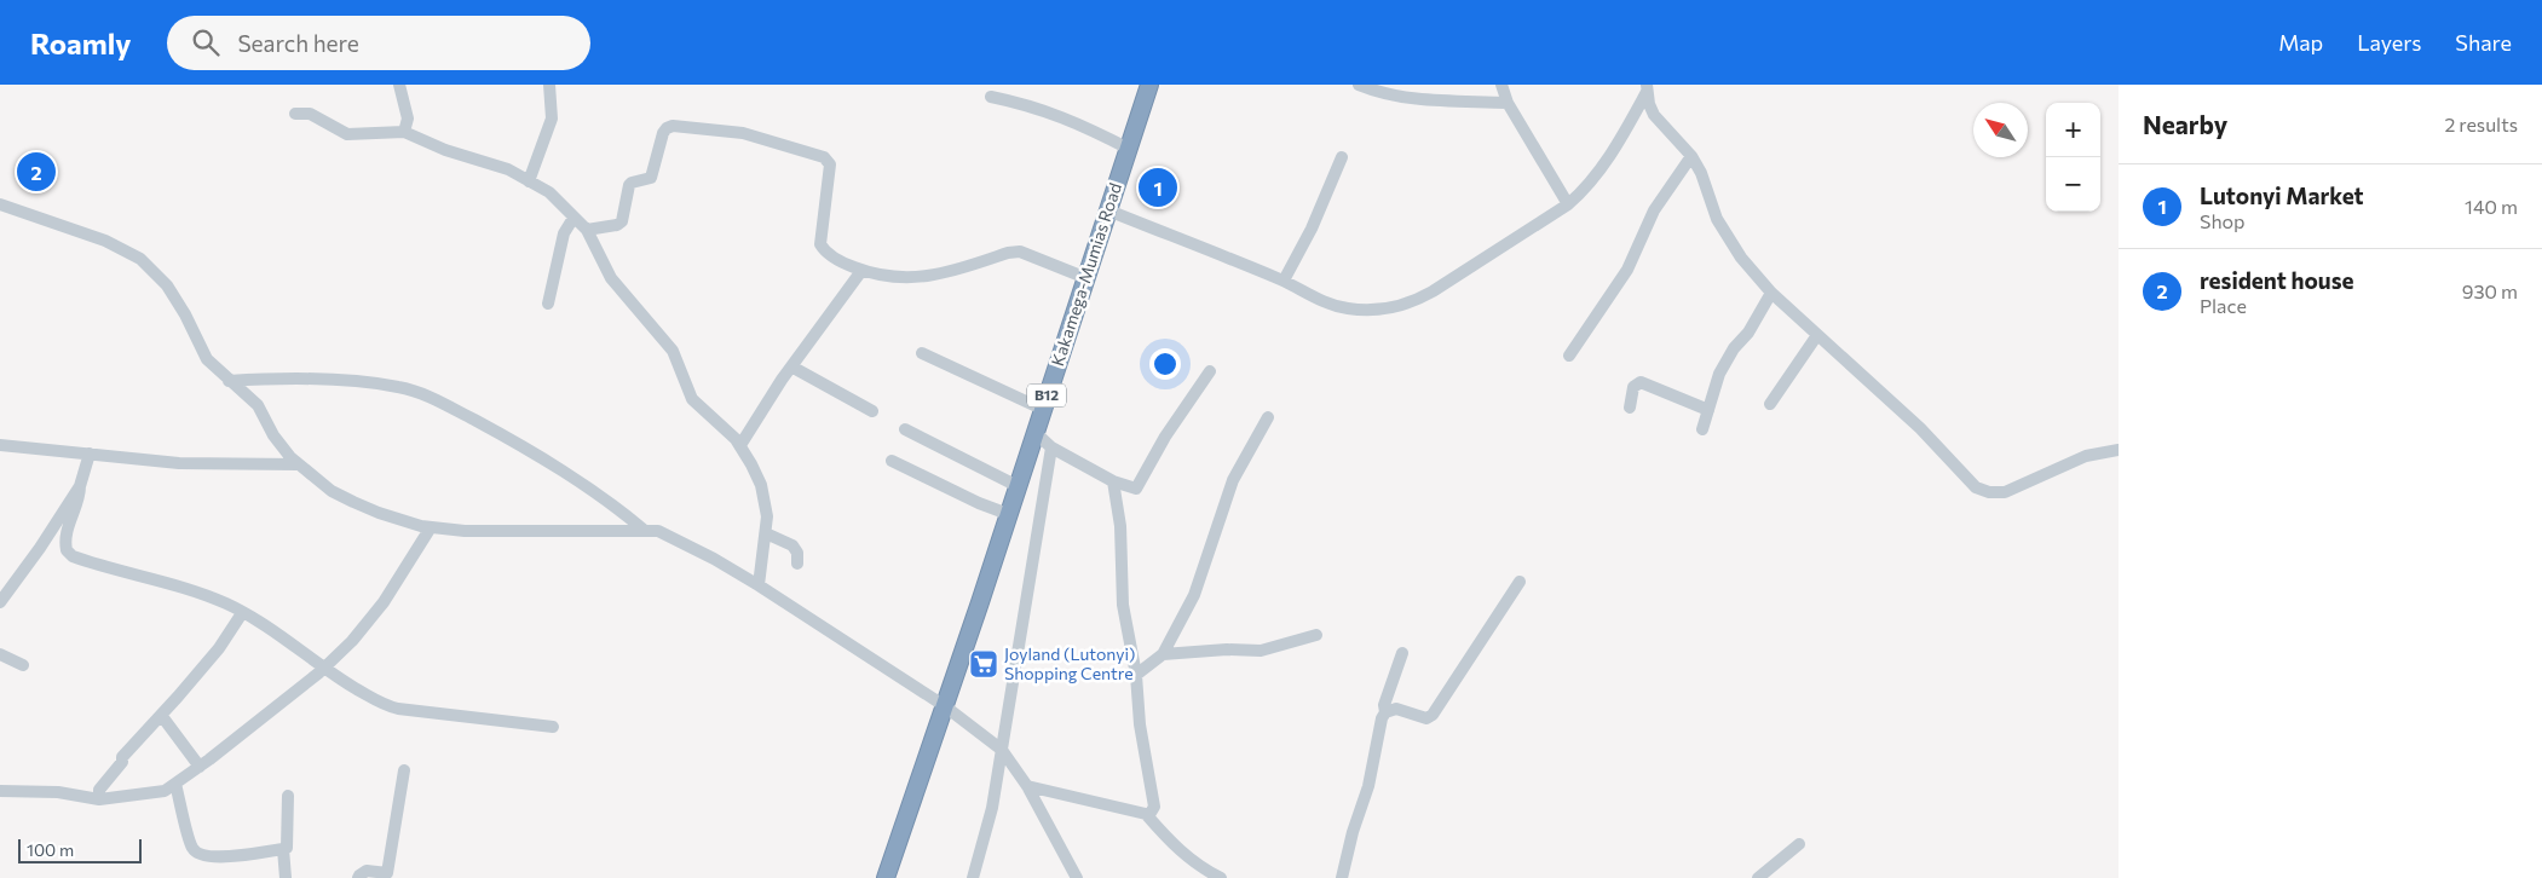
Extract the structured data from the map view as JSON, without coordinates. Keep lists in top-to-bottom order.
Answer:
{
  "streets": {
    "highway": ["Kakamega-Mumias Road", "B12"]
  },
  "crossings": [
    ["Kakamega-Mumias Road", "B12"]
  ],
  "places": {
    "supermarket": ["Joyland (Lutonyi) Shopping Centre"]
  },
  "scale_bar": "100 m",
  "north": "top left",
  "page": {
    "header": "Roamly",
    "search": "Search here",
    "nav": ["Map", "Layers", "Share"],
    "heading": ["Nearby", "2 results"],
    "map_buttons": ["+", "−"],
    "pins": ["2", "1"],
    "list": [
      {
        "mark": "1",
        "name": "Lutonyi Market",
        "note": "Shop",
        "value": "140 m"
      },
      {
        "mark": "2",
        "name": "resident house",
        "note": "Place",
        "value": "930 m"
      }
    ],
    "scale": "100 m"
  }
}
